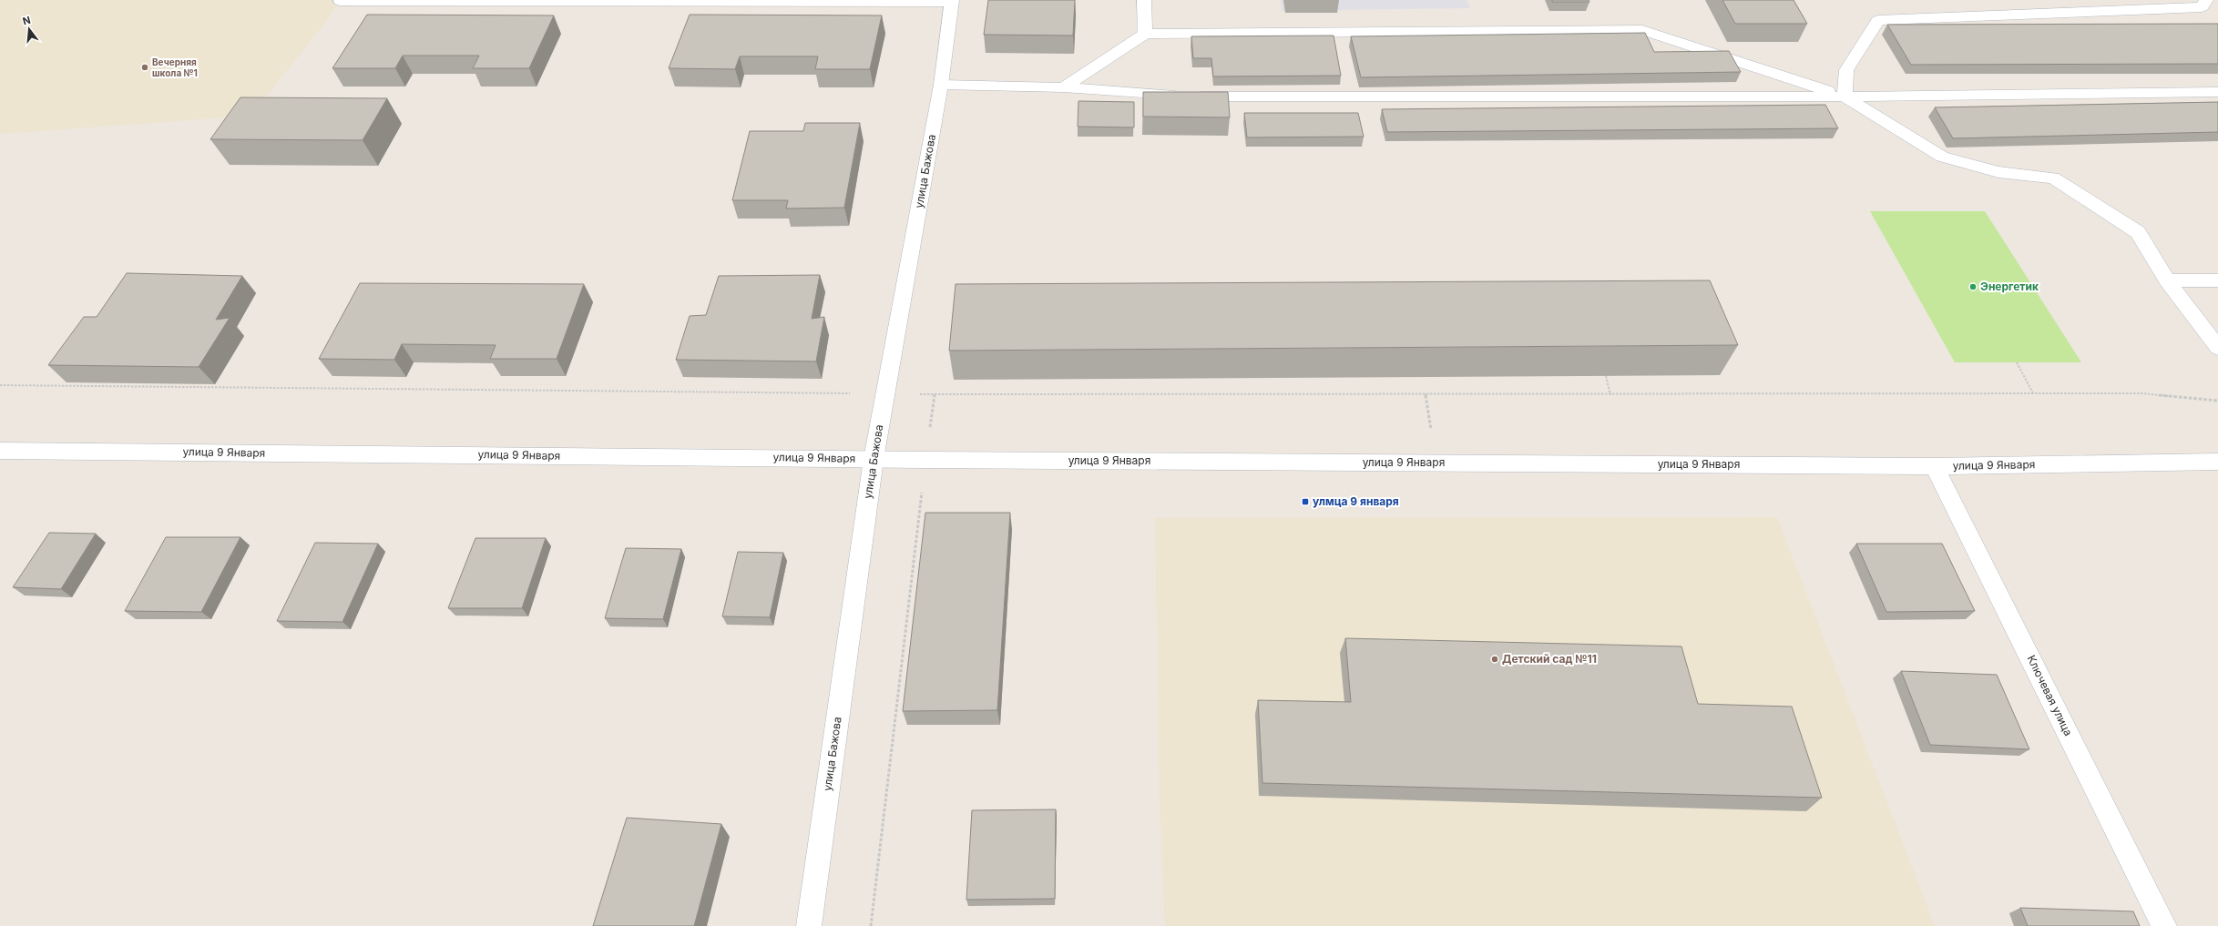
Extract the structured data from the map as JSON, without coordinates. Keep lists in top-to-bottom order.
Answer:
{
  "streets": {
    "street": ["улица Бажова", "улица 9 Января", "Ключевая улица"]
  },
  "crossings": [
    ["улица Бажова", "улица 9 Января"],
    ["улица 9 Января", "Ключевая улица"]
  ],
  "places": {
    "other": ["Вечерняя школа №1", "Энергетик", "Детский сад №11"],
    "transit": ["улмца 9 января"]
  },
  "north": "top"
}
